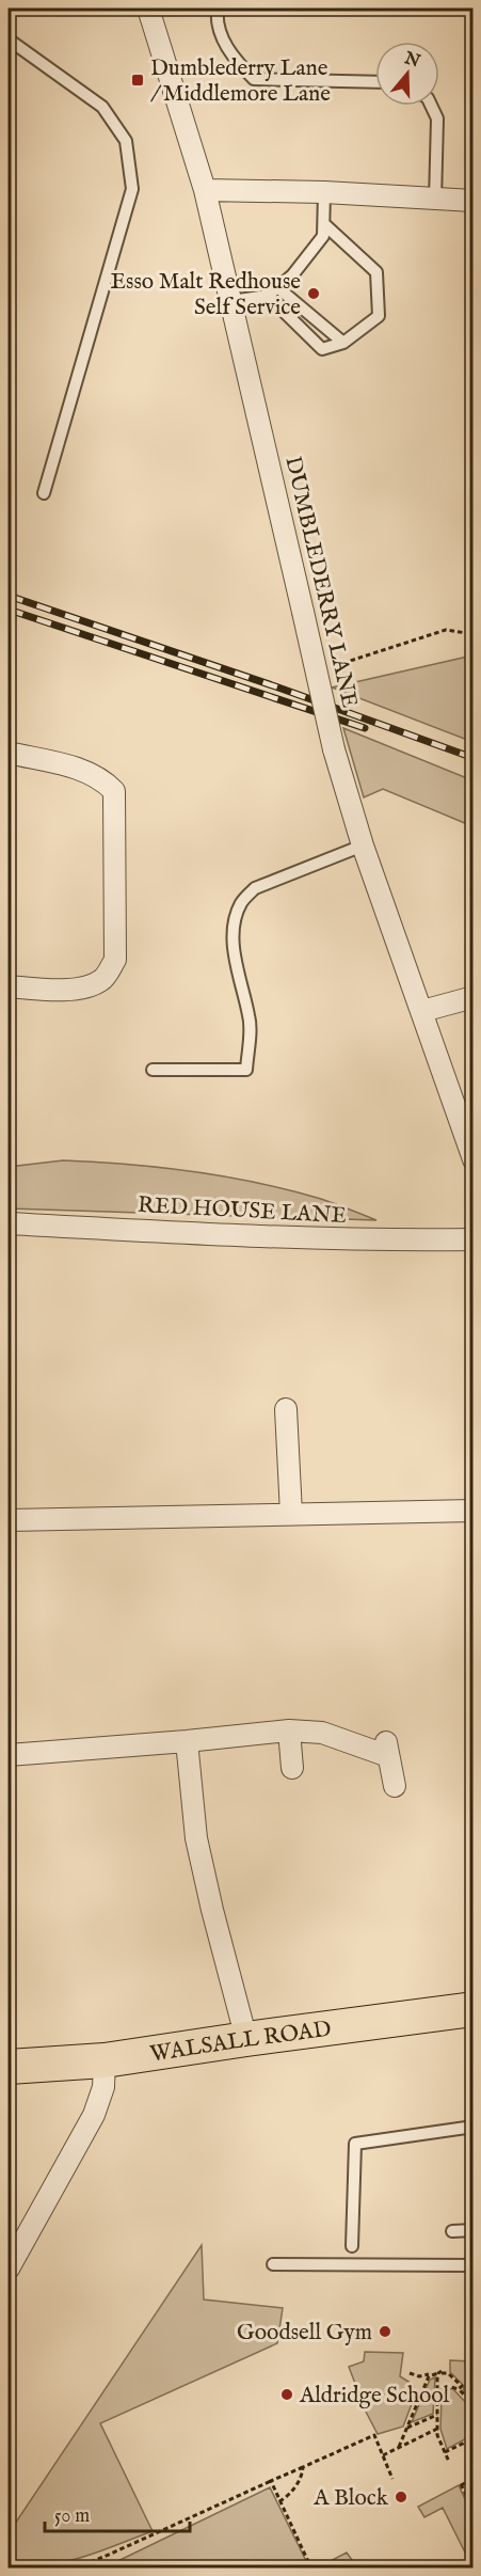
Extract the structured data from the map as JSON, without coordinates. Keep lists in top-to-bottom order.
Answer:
{
  "streets": {
    "main road": ["WALSALL ROAD"],
    "street": ["DUMBLEDERRY LANE", "RED HOUSE LANE"]
  },
  "places": {
    "transit": ["Dumblederry Lane / Middlemore Lane"],
    "other": [
      "Esso Malt Redhouse Self Service",
      "Goodsell Gym",
      "Aldridge School",
      "A Block"
    ]
  },
  "scale_bar": "50 m",
  "north": "top"
}
